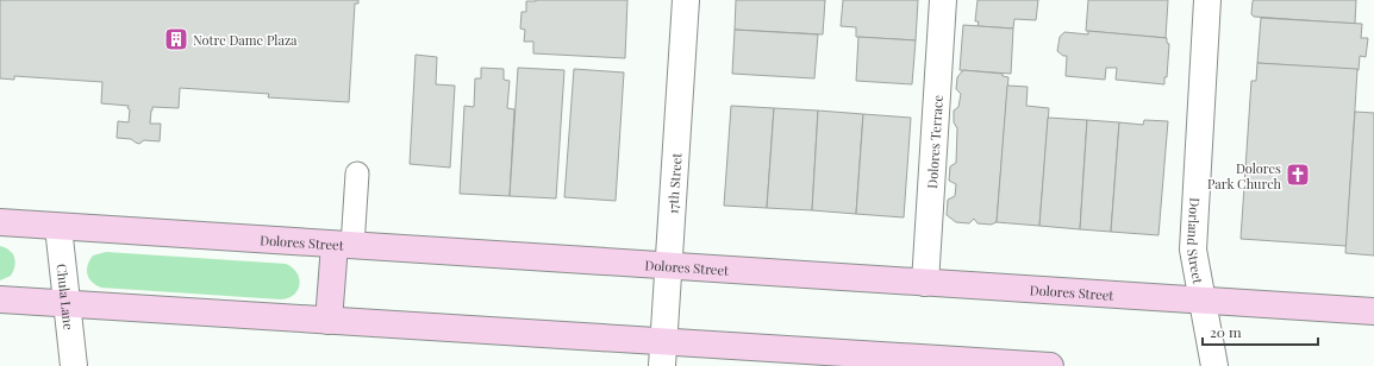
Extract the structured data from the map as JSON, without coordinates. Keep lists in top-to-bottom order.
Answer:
{
  "streets": {
    "main road": ["Dolores Street"],
    "street": [
      "Dolores Terrace",
      "17th Street",
      "Dorland Street",
      "Chula Lane"
    ]
  },
  "crossings": [
    ["Dolores Terrace", "Dolores Street"],
    ["17th Street", "Dolores Street"],
    ["Dorland Street", "Dolores Street"],
    ["Dolores Street", "Chula Lane"]
  ],
  "places": {
    "building": ["Notre Dame Plaza"],
    "church": ["Dolores Park Church"]
  },
  "scale_bar": "20 m"
}
